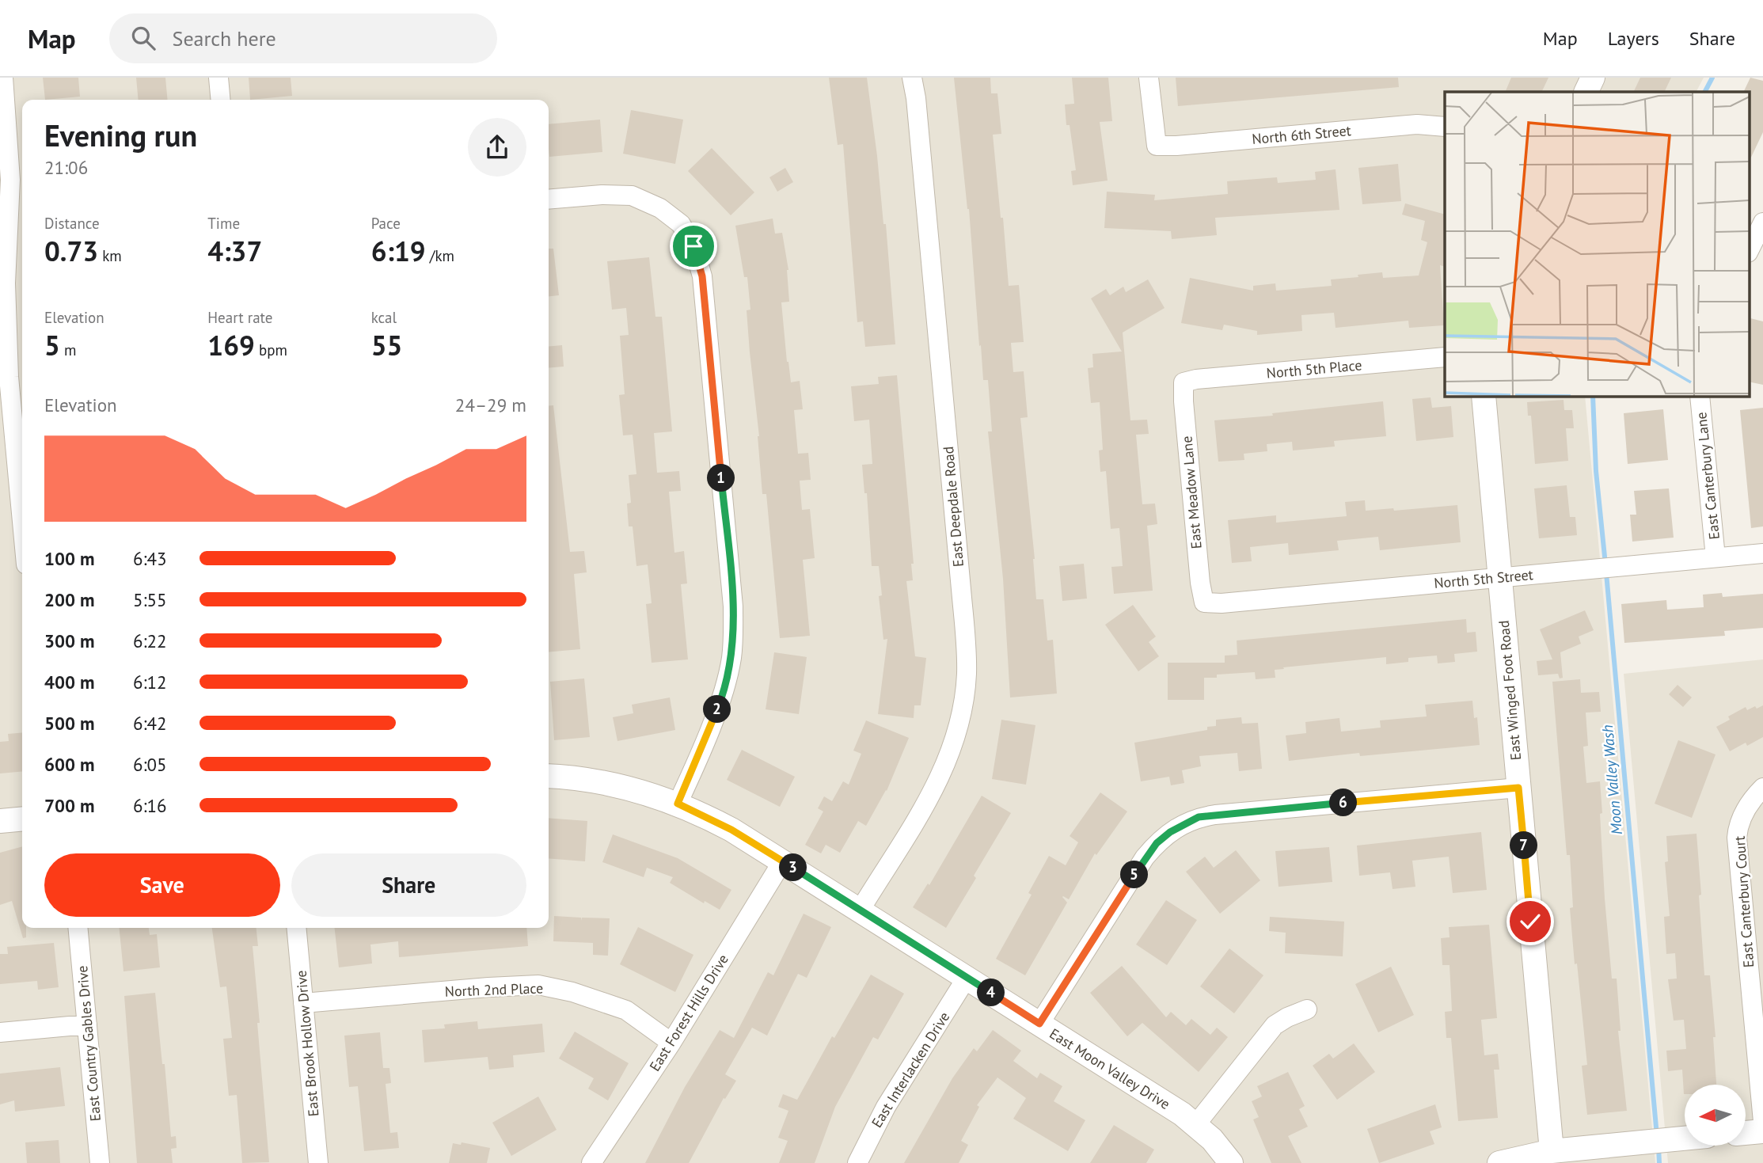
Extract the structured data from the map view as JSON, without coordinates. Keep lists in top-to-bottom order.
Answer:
{
  "streets": {
    "street": [
      "North 6th Street",
      "North 5th Place",
      "East Canterbury Lane",
      "East Meadow Lane",
      "East Deepdale Road",
      "North 5th Street",
      "East Winged Foot Road",
      "East Canterbury Court",
      "North 2nd Place",
      "East Forest Hills Drive",
      "East Country Gables Drive",
      "East Brook Hollow Drive",
      "East Moon Valley Drive",
      "East Interlacken Drive"
    ]
  },
  "crossings": [
    ["North 5th Place", "East Meadow Lane"],
    ["East Canterbury Lane", "North 5th Street"],
    ["East Meadow Lane", "North 5th Street"],
    ["East Deepdale Road", "East Moon Valley Drive"],
    ["North 5th Street", "East Winged Foot Road"],
    ["North 2nd Place", "East Forest Hills Drive"],
    ["North 2nd Place", "East Brook Hollow Drive"],
    ["East Forest Hills Drive", "East Moon Valley Drive"],
    ["East Moon Valley Drive", "East Interlacken Drive"]
  ],
  "water": ["Moon Valley Wash"],
  "north": "left",
  "page": {
    "header": "Map",
    "search": "Search here",
    "nav": ["Map", "Layers", "Share"],
    "heading": ["Evening run", "21:06"],
    "stats": [
      ["Distance", "0.73 km"],
      ["Time", "4:37"],
      ["Pace", "6:19 /km"],
      ["Elevation", "5 m"],
      ["Heart rate", "169 bpm"],
      ["kcal", "55"]
    ],
    "chart": ["Elevation", "24–29 m"],
    "pins": [
      "1",
      "2",
      "6",
      "7",
      "3",
      "5",
      "4"
    ],
    "list": [
      {
        "name": "100 m",
        "note": "6:43"
      },
      {
        "name": "200 m",
        "note": "5:55"
      },
      {
        "name": "300 m",
        "note": "6:22"
      },
      {
        "name": "400 m",
        "note": "6:12"
      },
      {
        "name": "500 m",
        "note": "6:42"
      },
      {
        "name": "600 m",
        "note": "6:05"
      },
      {
        "name": "700 m",
        "note": "6:16"
      }
    ],
    "buttons": ["Save", "Share"]
  }
}
